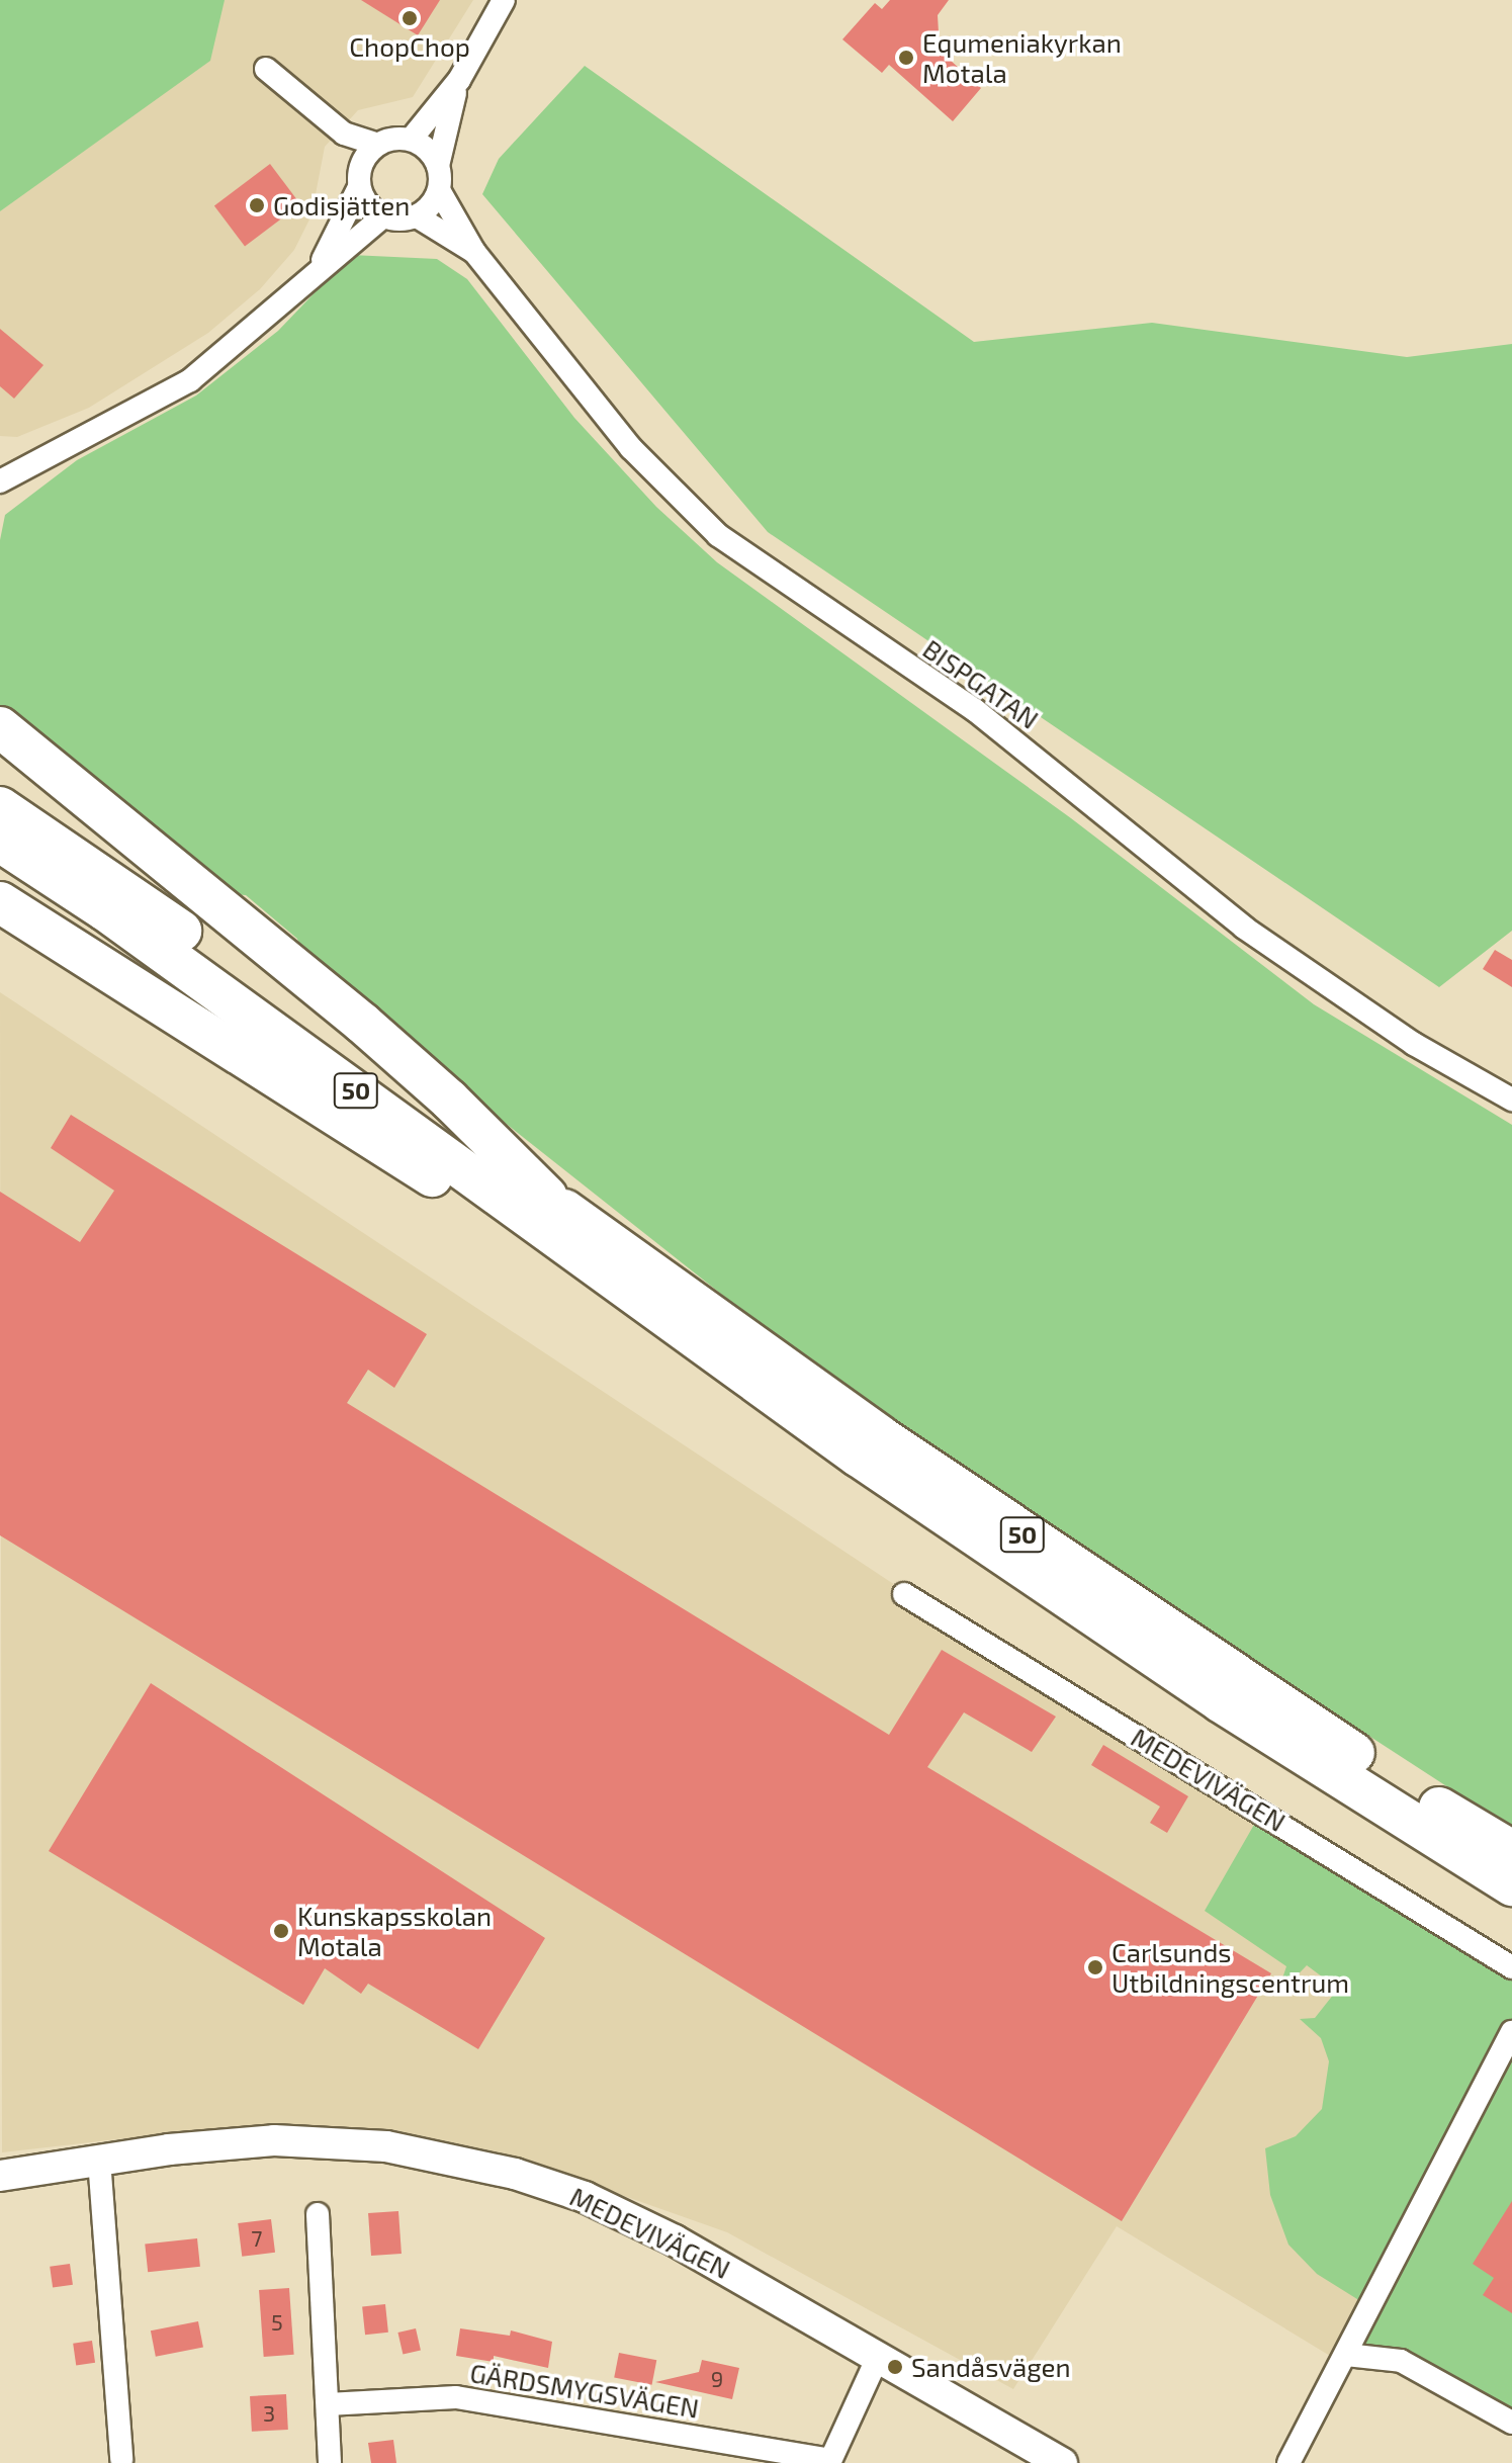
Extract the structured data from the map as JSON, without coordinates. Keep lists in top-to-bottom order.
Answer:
{
  "streets": {
    "highway": ["50"],
    "street": ["BISPGATAN", "MEDEVIVÄGEN", "GÄRDSMYGSVÄGEN"]
  },
  "places": [
    "ChopChop",
    "Equmeniakyrkan Motala",
    "Godisjätten",
    "Kunskapsskolan Motala",
    "Carlsunds Utbildningscentrum",
    "Sandåsvägen"
  ],
  "house_numbers": [
    "7",
    "5",
    "9",
    "3"
  ]
}
